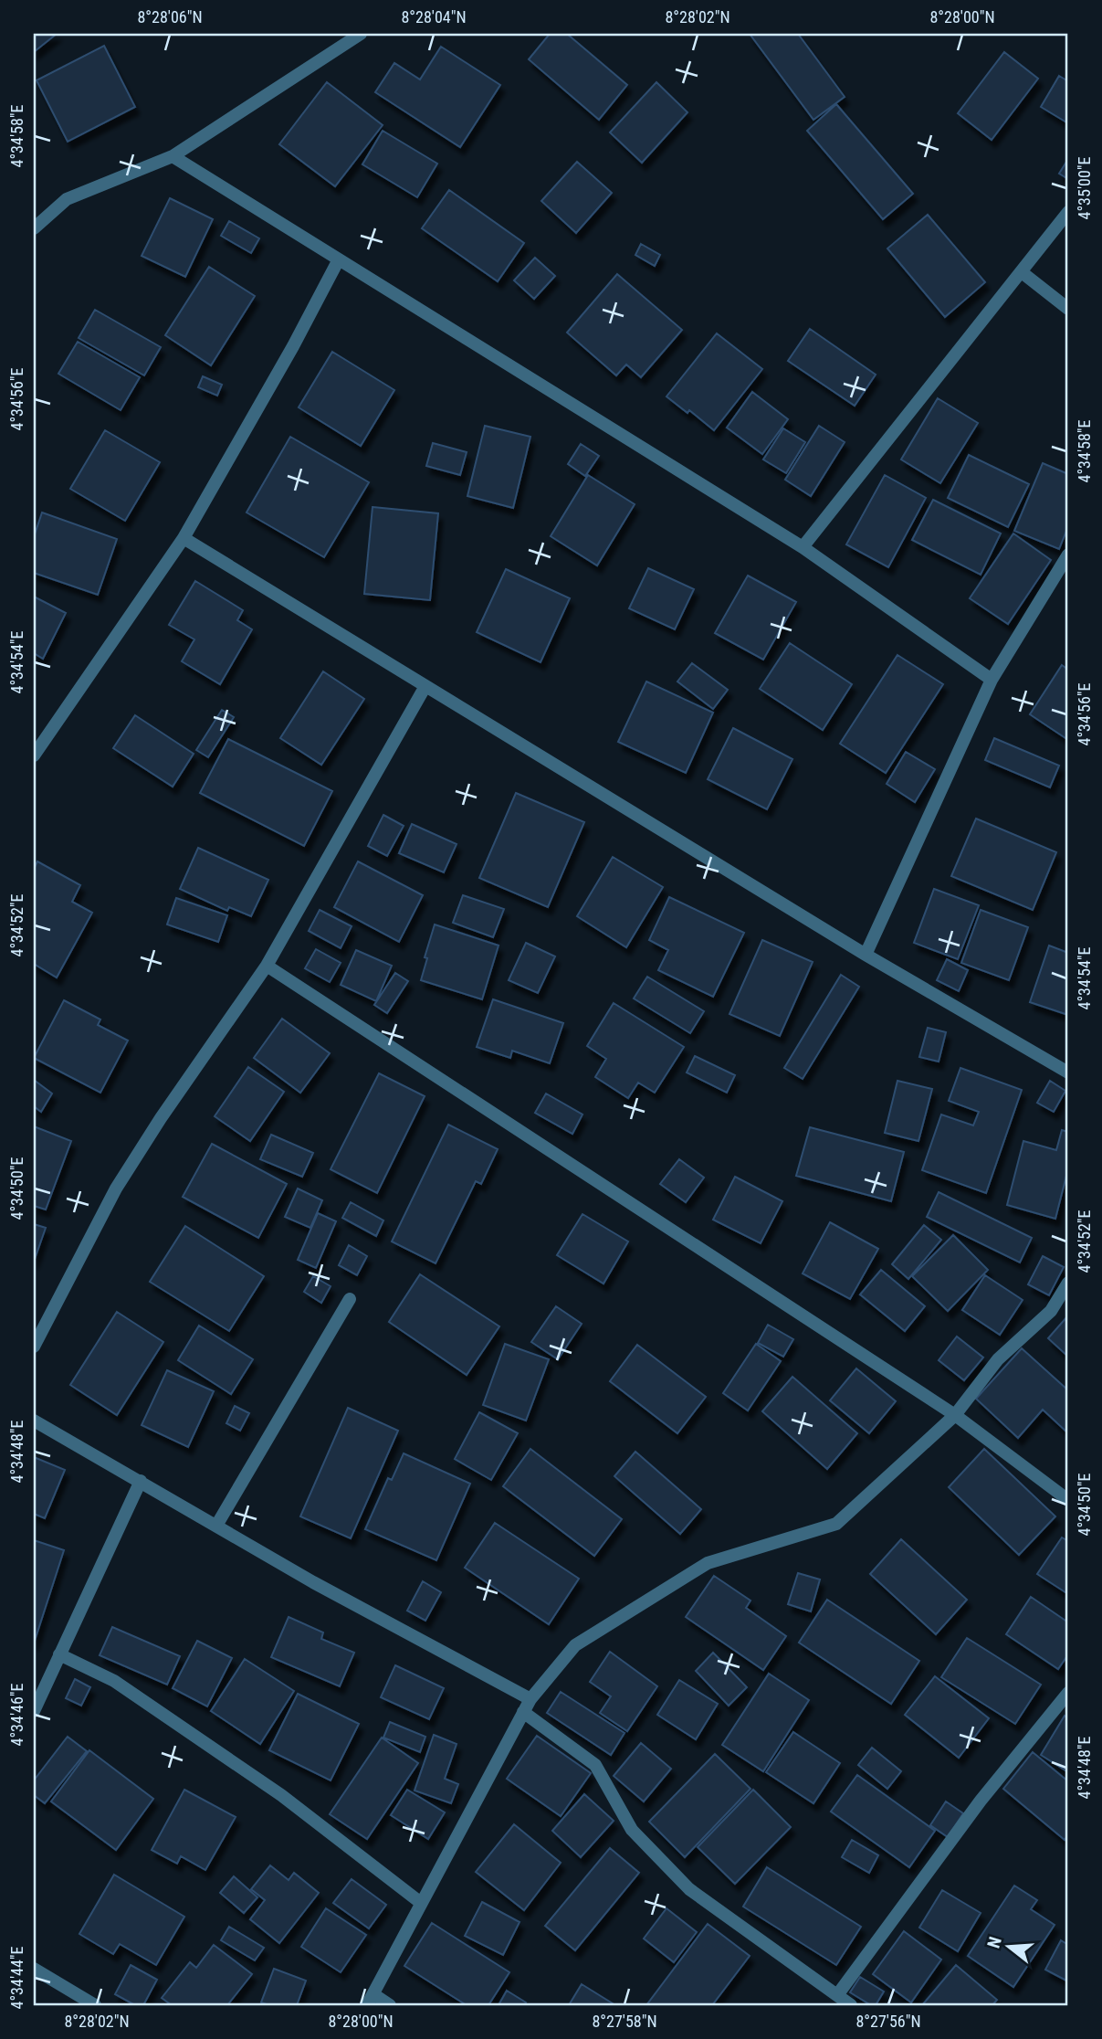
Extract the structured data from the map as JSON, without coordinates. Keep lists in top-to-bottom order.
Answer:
{
  "north": "left",
  "coordinates": [
    "8°28'06\"N",
    "8°28'04\"N",
    "8°28'02\"N",
    "8°28'00\"N",
    "4°34'58\"E",
    "4°35'00\"E",
    "4°34'56\"E",
    "4°34'54\"E",
    "4°34'52\"E",
    "4°34'50\"E",
    "4°34'48\"E",
    "4°34'46\"E",
    "4°34'44\"E",
    "8°27'58\"N",
    "8°27'56\"N"
  ]
}
